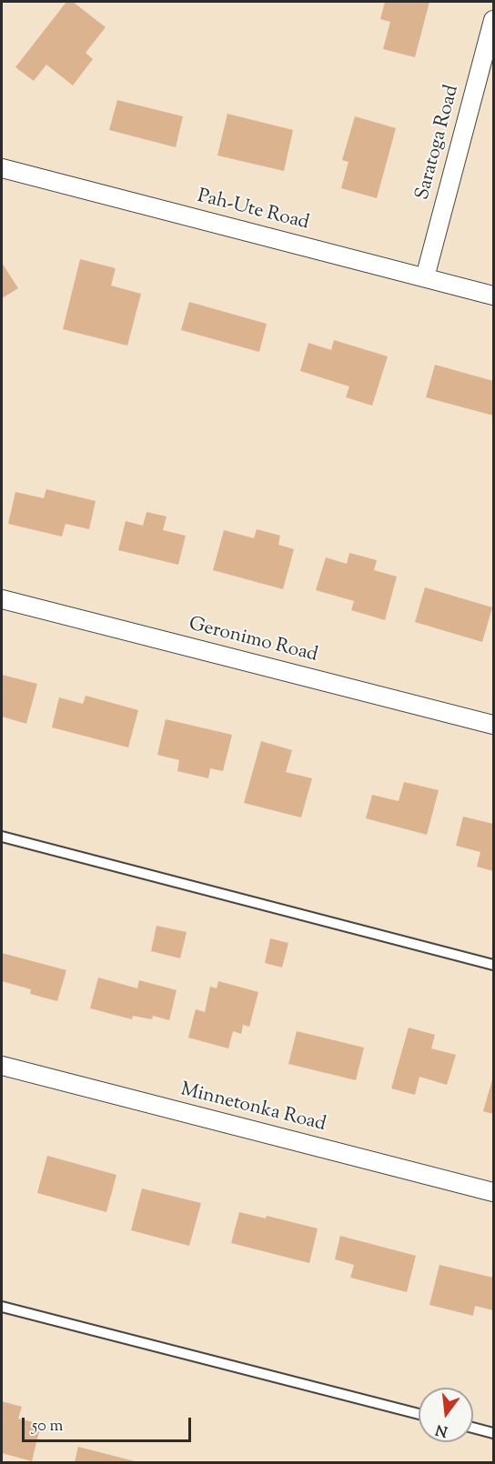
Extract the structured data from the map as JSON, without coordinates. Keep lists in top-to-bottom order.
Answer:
{
  "streets": {
    "street": [
      "Saratoga Road",
      "Pah-Ute Road",
      "Geronimo Road",
      "Minnetonka Road"
    ]
  },
  "crossings": [
    ["Saratoga Road", "Pah-Ute Road"]
  ],
  "scale_bar": "50 m",
  "north": "bottom"
}
